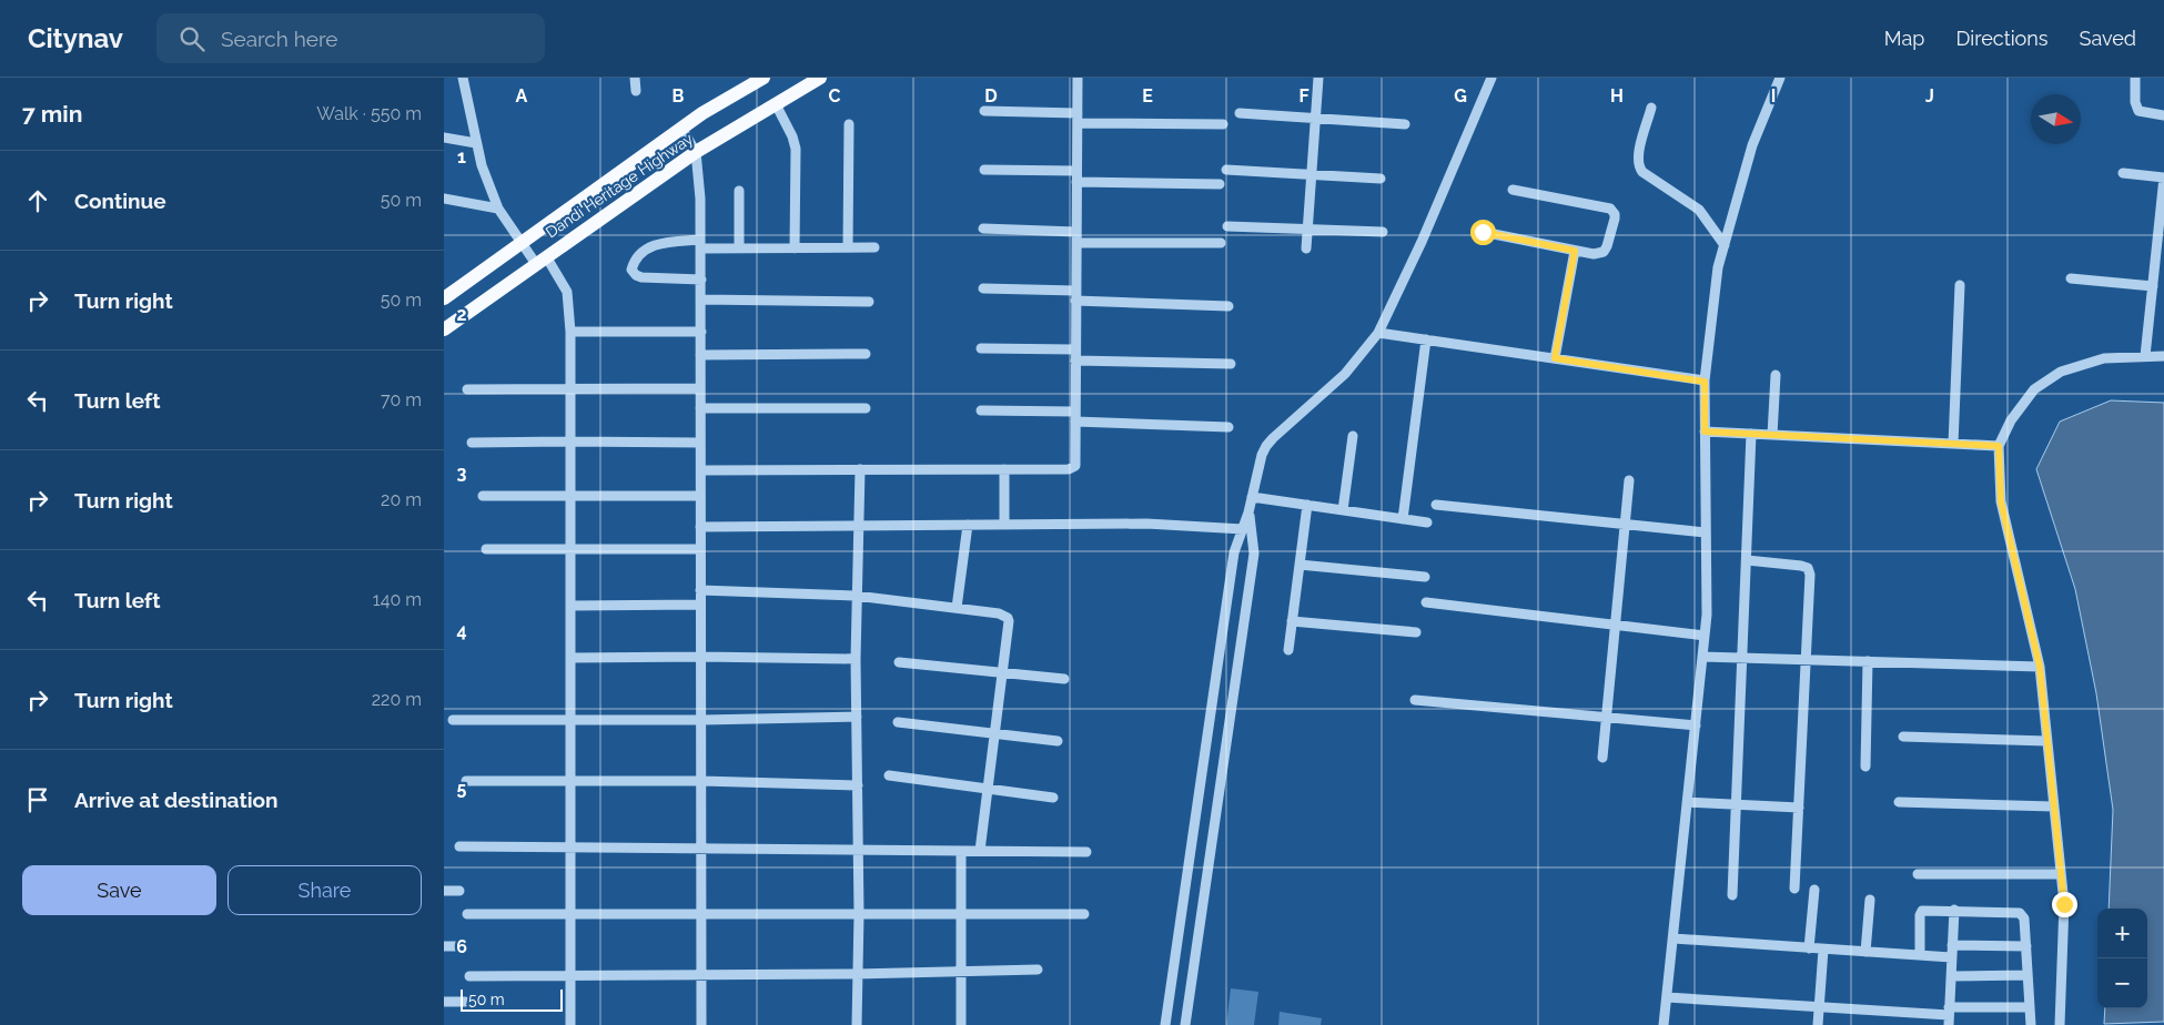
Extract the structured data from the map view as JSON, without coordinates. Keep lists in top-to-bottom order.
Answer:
{
  "streets": {
    "main road": ["Dandi Heritage Highway"]
  },
  "scale_bar": "50 m",
  "north": "right",
  "page": {
    "header": "Citynav",
    "search": "Search here",
    "nav": ["Map", "Directions", "Saved"],
    "heading": ["7 min", "Walk · 550 m"],
    "list": [
      ["Continue", "50 m"],
      ["Turn right", "50 m"],
      ["Turn left", "70 m"],
      ["Turn right", "20 m"],
      ["Turn left", "140 m"],
      ["Turn right", "220 m"],
      "Arrive at destination"
    ],
    "buttons": ["Save", "Share"],
    "map_buttons": ["+", "−"],
    "scale": "50 m"
  },
  "grid": {
    "columns": [
      "A",
      "B",
      "C",
      "D",
      "E",
      "F",
      "G",
      "H",
      "I",
      "J"
    ],
    "rows": [
      "1",
      "2",
      "3",
      "4",
      "5",
      "6"
    ]
  }
}
